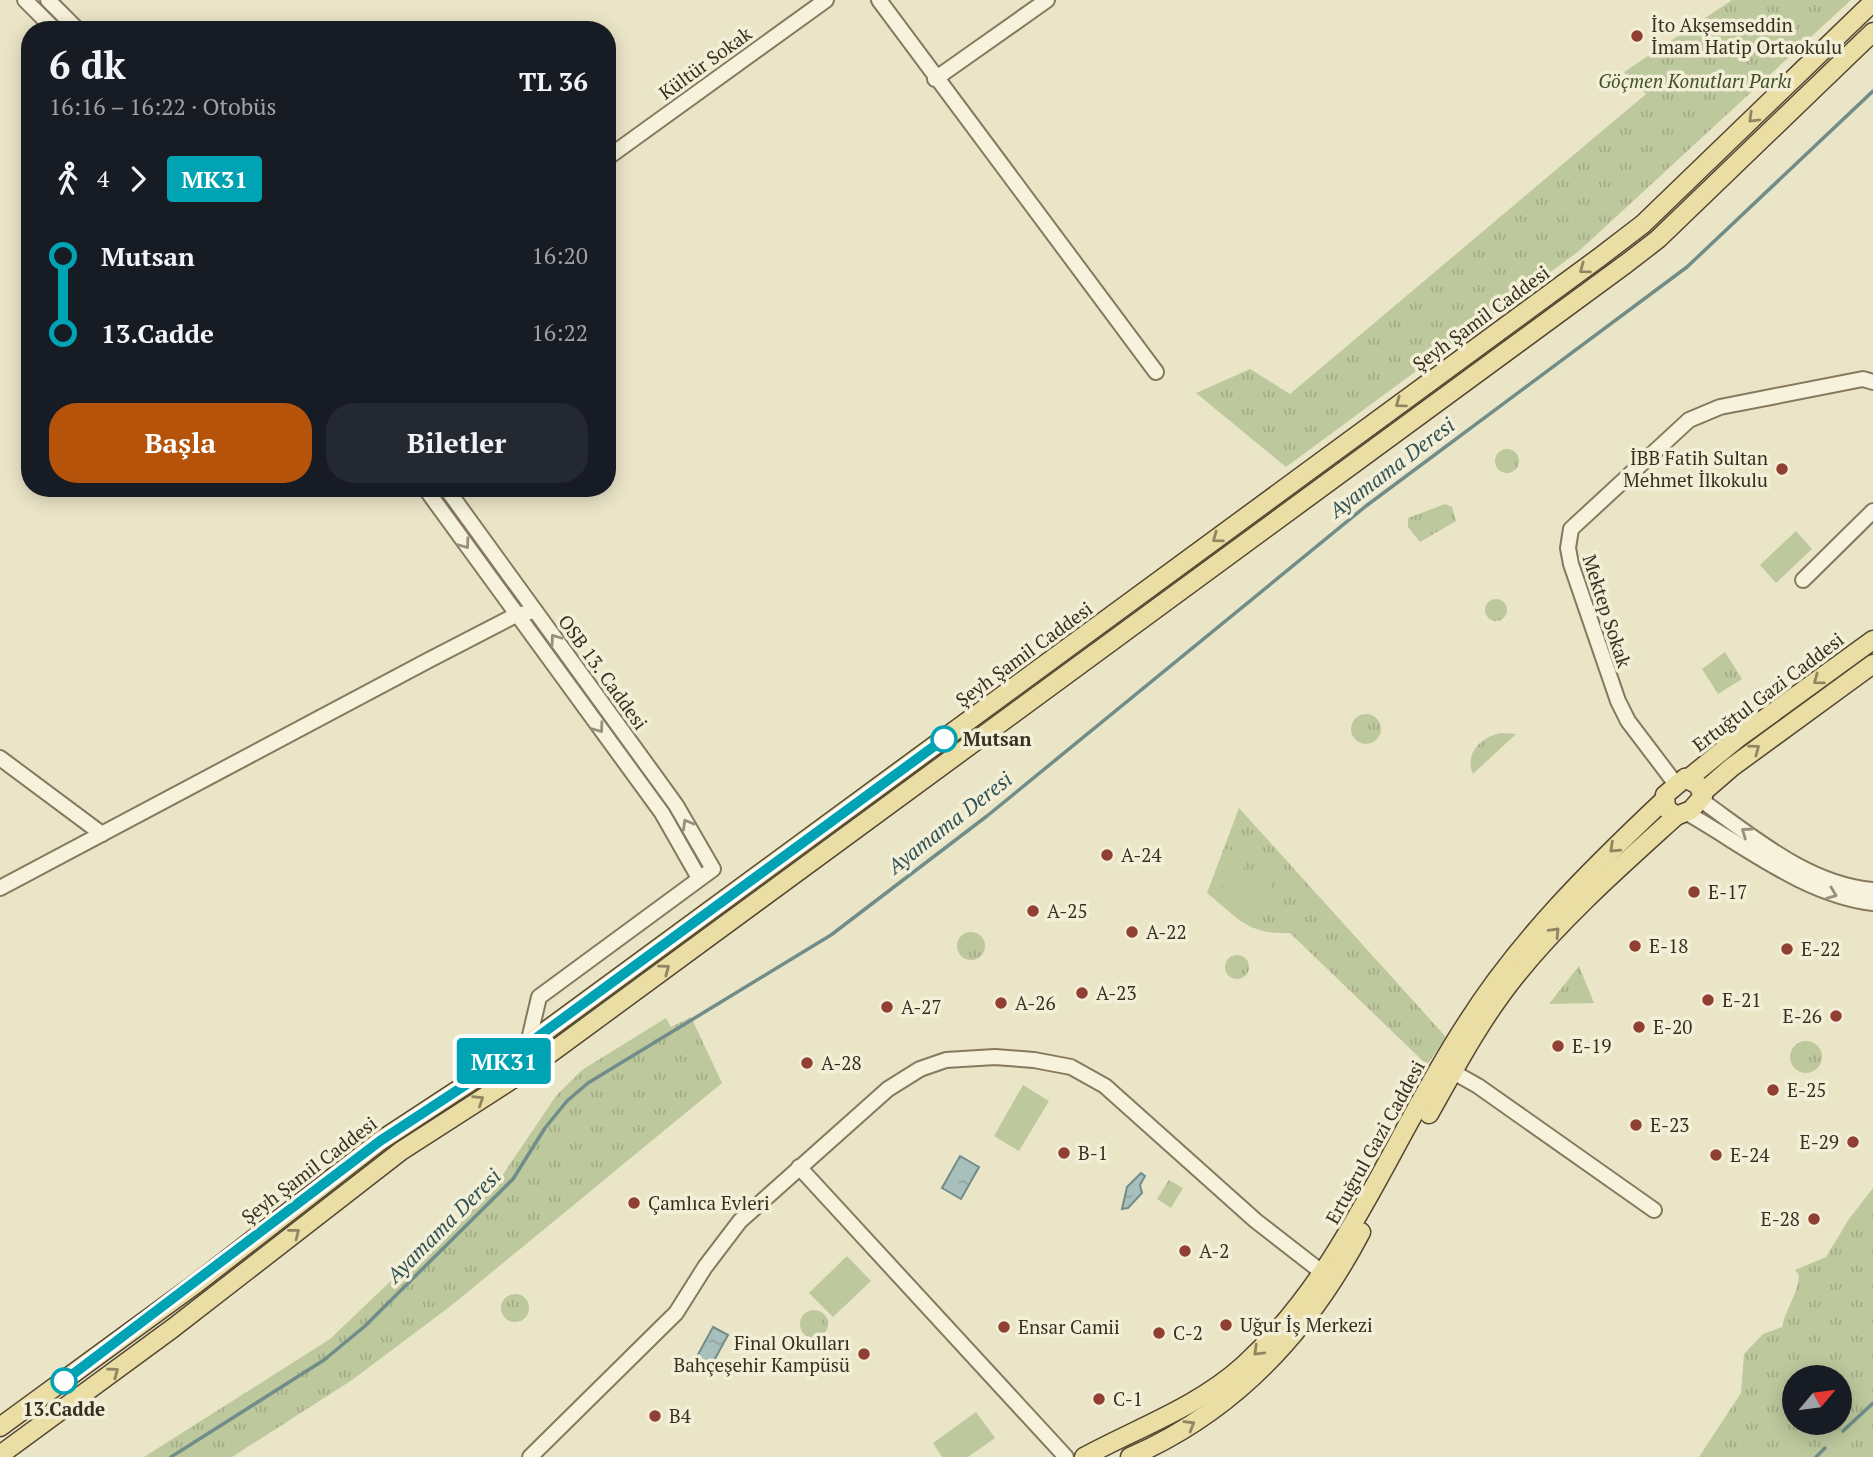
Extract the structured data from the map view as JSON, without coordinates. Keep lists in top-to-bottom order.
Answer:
{
  "streets": {
    "main road": ["Şeyh Şamil Caddesi", "Ertuğtul Gazi Caddesi", "Ertuğrul Gazi Caddesi"],
    "street": ["Kültür Sokak", "Mektep Sokak", "OSB 13. Caddesi"]
  },
  "crossings": [
    ["Mektep Sokak", "Ertuğtul Gazi Caddesi"],
    ["Ertuğtul Gazi Caddesi", "Ertuğrul Gazi Caddesi"]
  ],
  "water": ["Ayamama Deresi"],
  "parks": ["Göçmen Konutları Parkı"],
  "places": [
    "İto Akşemseddin İmam Hatip Ortaokulu",
    "İBB Fatih Sultan Mehmet İlkokulu",
    "Mutsan",
    "A-24",
    "E-17",
    "A-25",
    "A-22",
    "E-18",
    "E-22",
    "A-23",
    "E-21",
    "A-26",
    "A-27",
    "E-26",
    "E-20",
    "E-19",
    "A-28",
    "E-25",
    "E-23",
    "E-29",
    "B-1",
    "E-24",
    "Çamlıca Evleri",
    "E-28",
    "A-2",
    "Uğur İş Merkezi",
    "Ensar Camii",
    "C-2",
    "Final Okulları Bahçeşehir Kampüsü",
    "13.Cadde",
    "C-1",
    "B4"
  ],
  "lines": ["bus line MK31"],
  "north": "top right",
  "page": {
    "on_map": "MK31",
    "heading": ["6 dk", "16:16 – 16:22 · Otobüs", "TL 36"],
    "legs": ["4", "MK31"],
    "list": [
      {
        "name": "Mutsan",
        "value": "16:20"
      },
      {
        "name": "13.Cadde",
        "value": "16:22"
      }
    ],
    "buttons": ["Başla", "Biletler"]
  }
}
